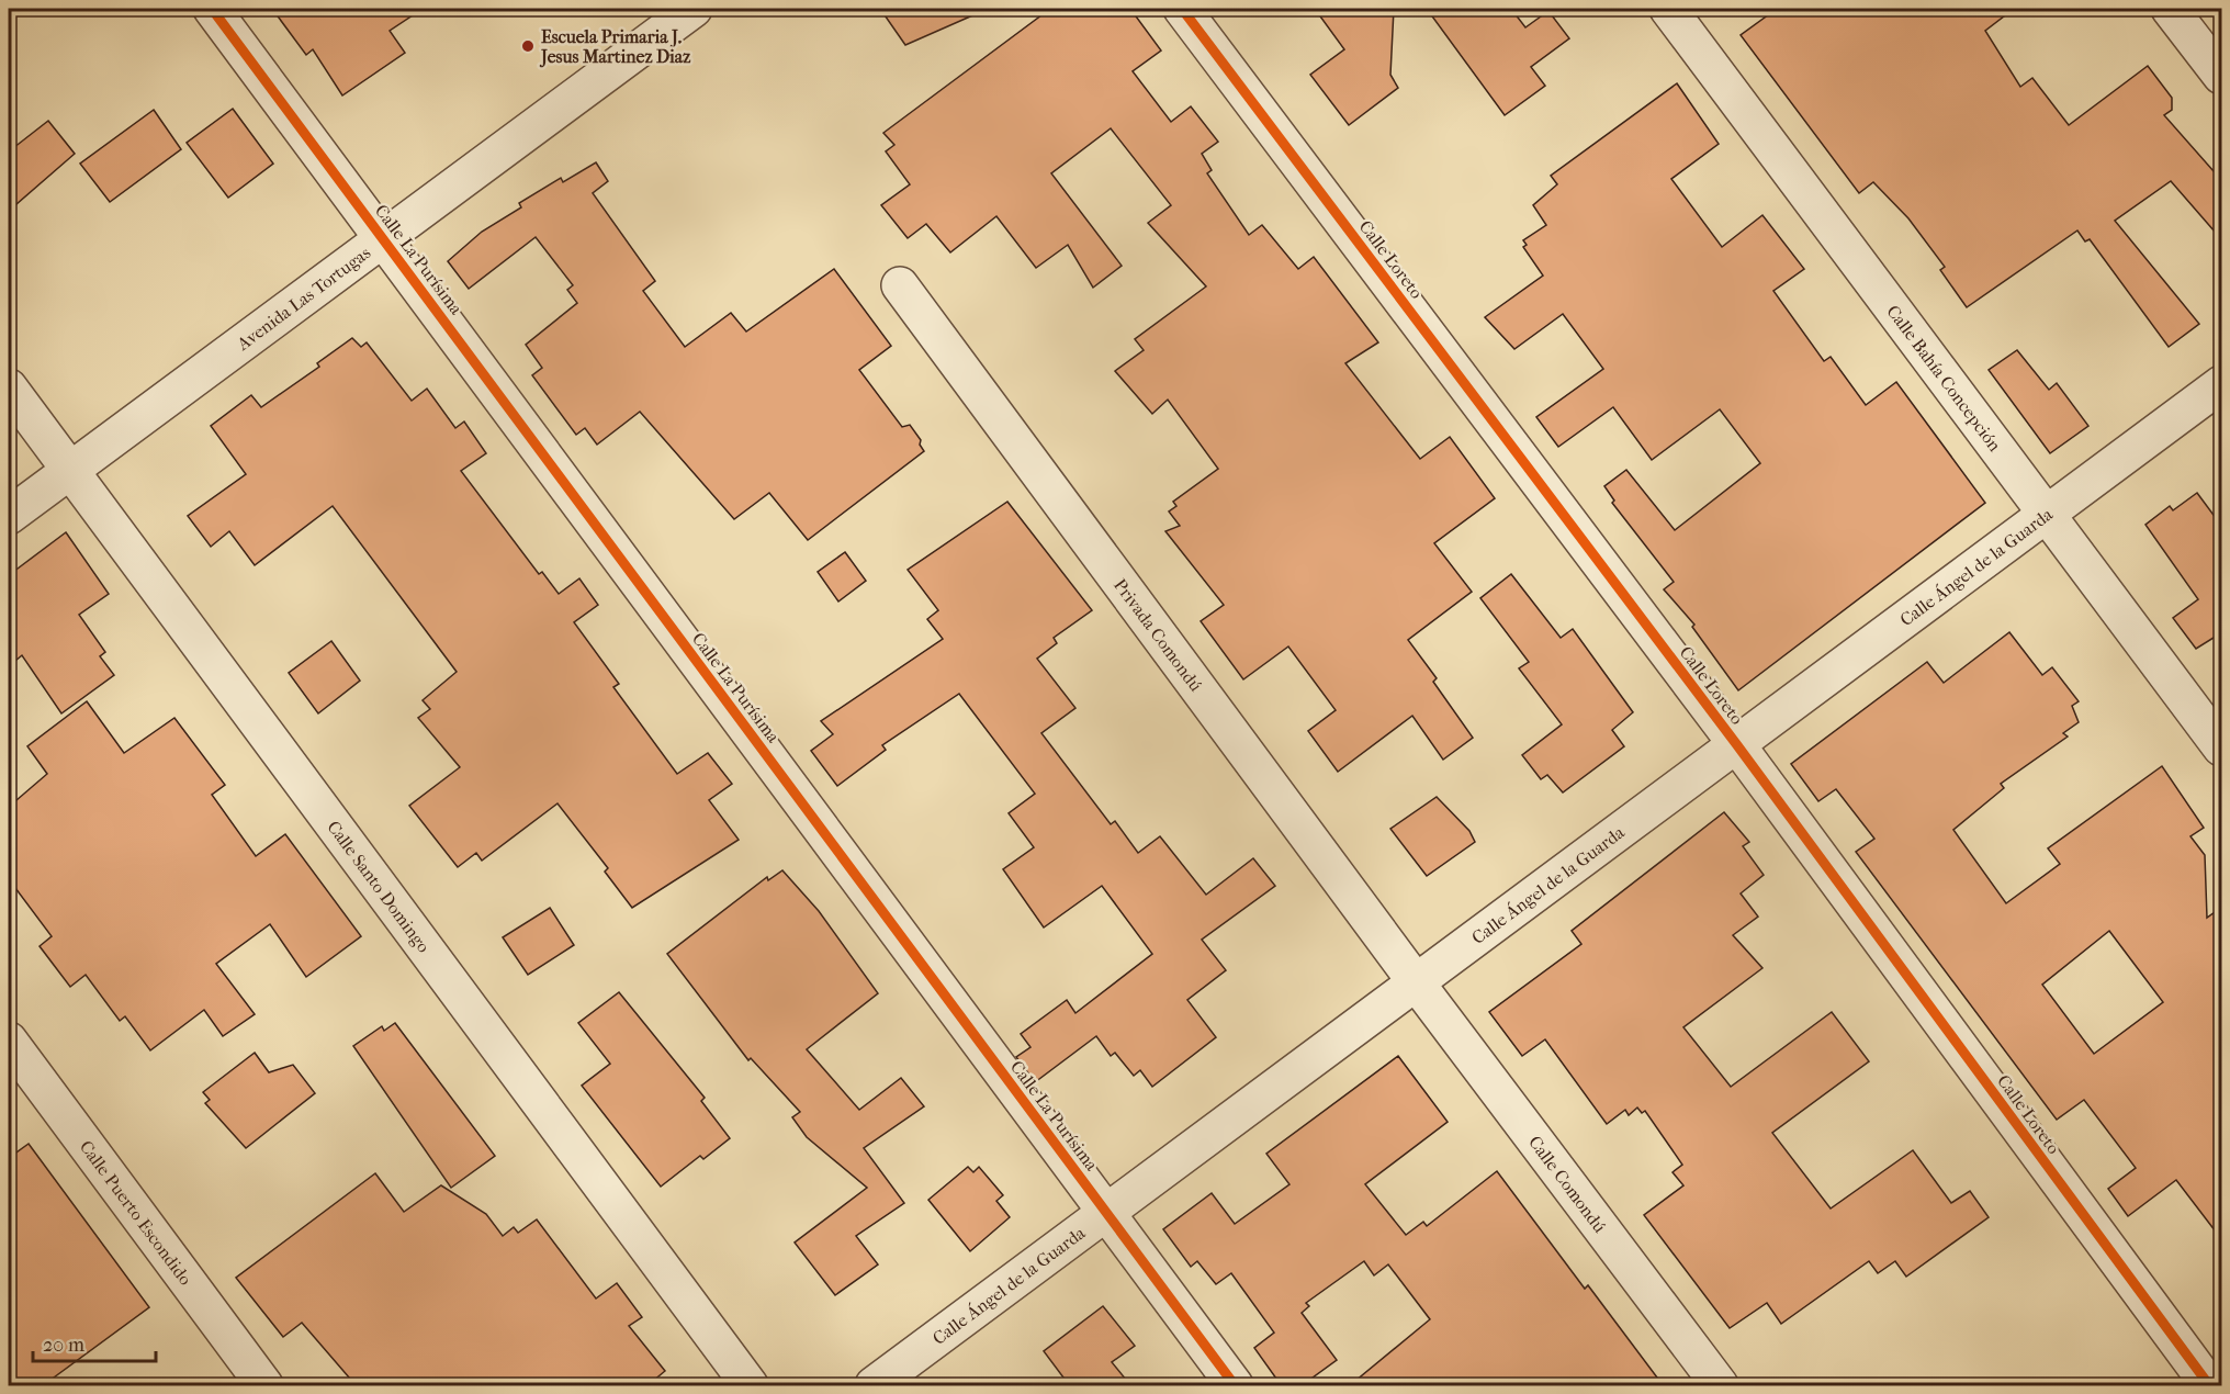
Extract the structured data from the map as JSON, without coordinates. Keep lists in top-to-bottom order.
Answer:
{
  "streets": {
    "street": [
      "Calle La Purísima",
      "Calle Loreto",
      "Avenida Las Tortugas",
      "Calle Bahía Concepción",
      "Calle Ángel de la Guarda",
      "Privada Comondú",
      "Calle Santo Domingo",
      "Calle Comondú",
      "Calle Puerto Escondido"
    ]
  },
  "crossings": [
    ["Calle La Purísima", "Avenida Las Tortugas"],
    ["Calle La Purísima", "Calle Ángel de la Guarda"],
    ["Calle Loreto", "Calle Ángel de la Guarda"],
    ["Avenida Las Tortugas", "Calle Santo Domingo"],
    ["Calle Bahía Concepción", "Calle Ángel de la Guarda"],
    ["Calle Ángel de la Guarda", "Privada Comondú"],
    ["Calle Ángel de la Guarda", "Calle Comondú"],
    ["Privada Comondú", "Calle Comondú"]
  ],
  "places": ["Escuela Primaria J. Jesus Martinez Diaz"],
  "scale_bar": "20 m"
}
